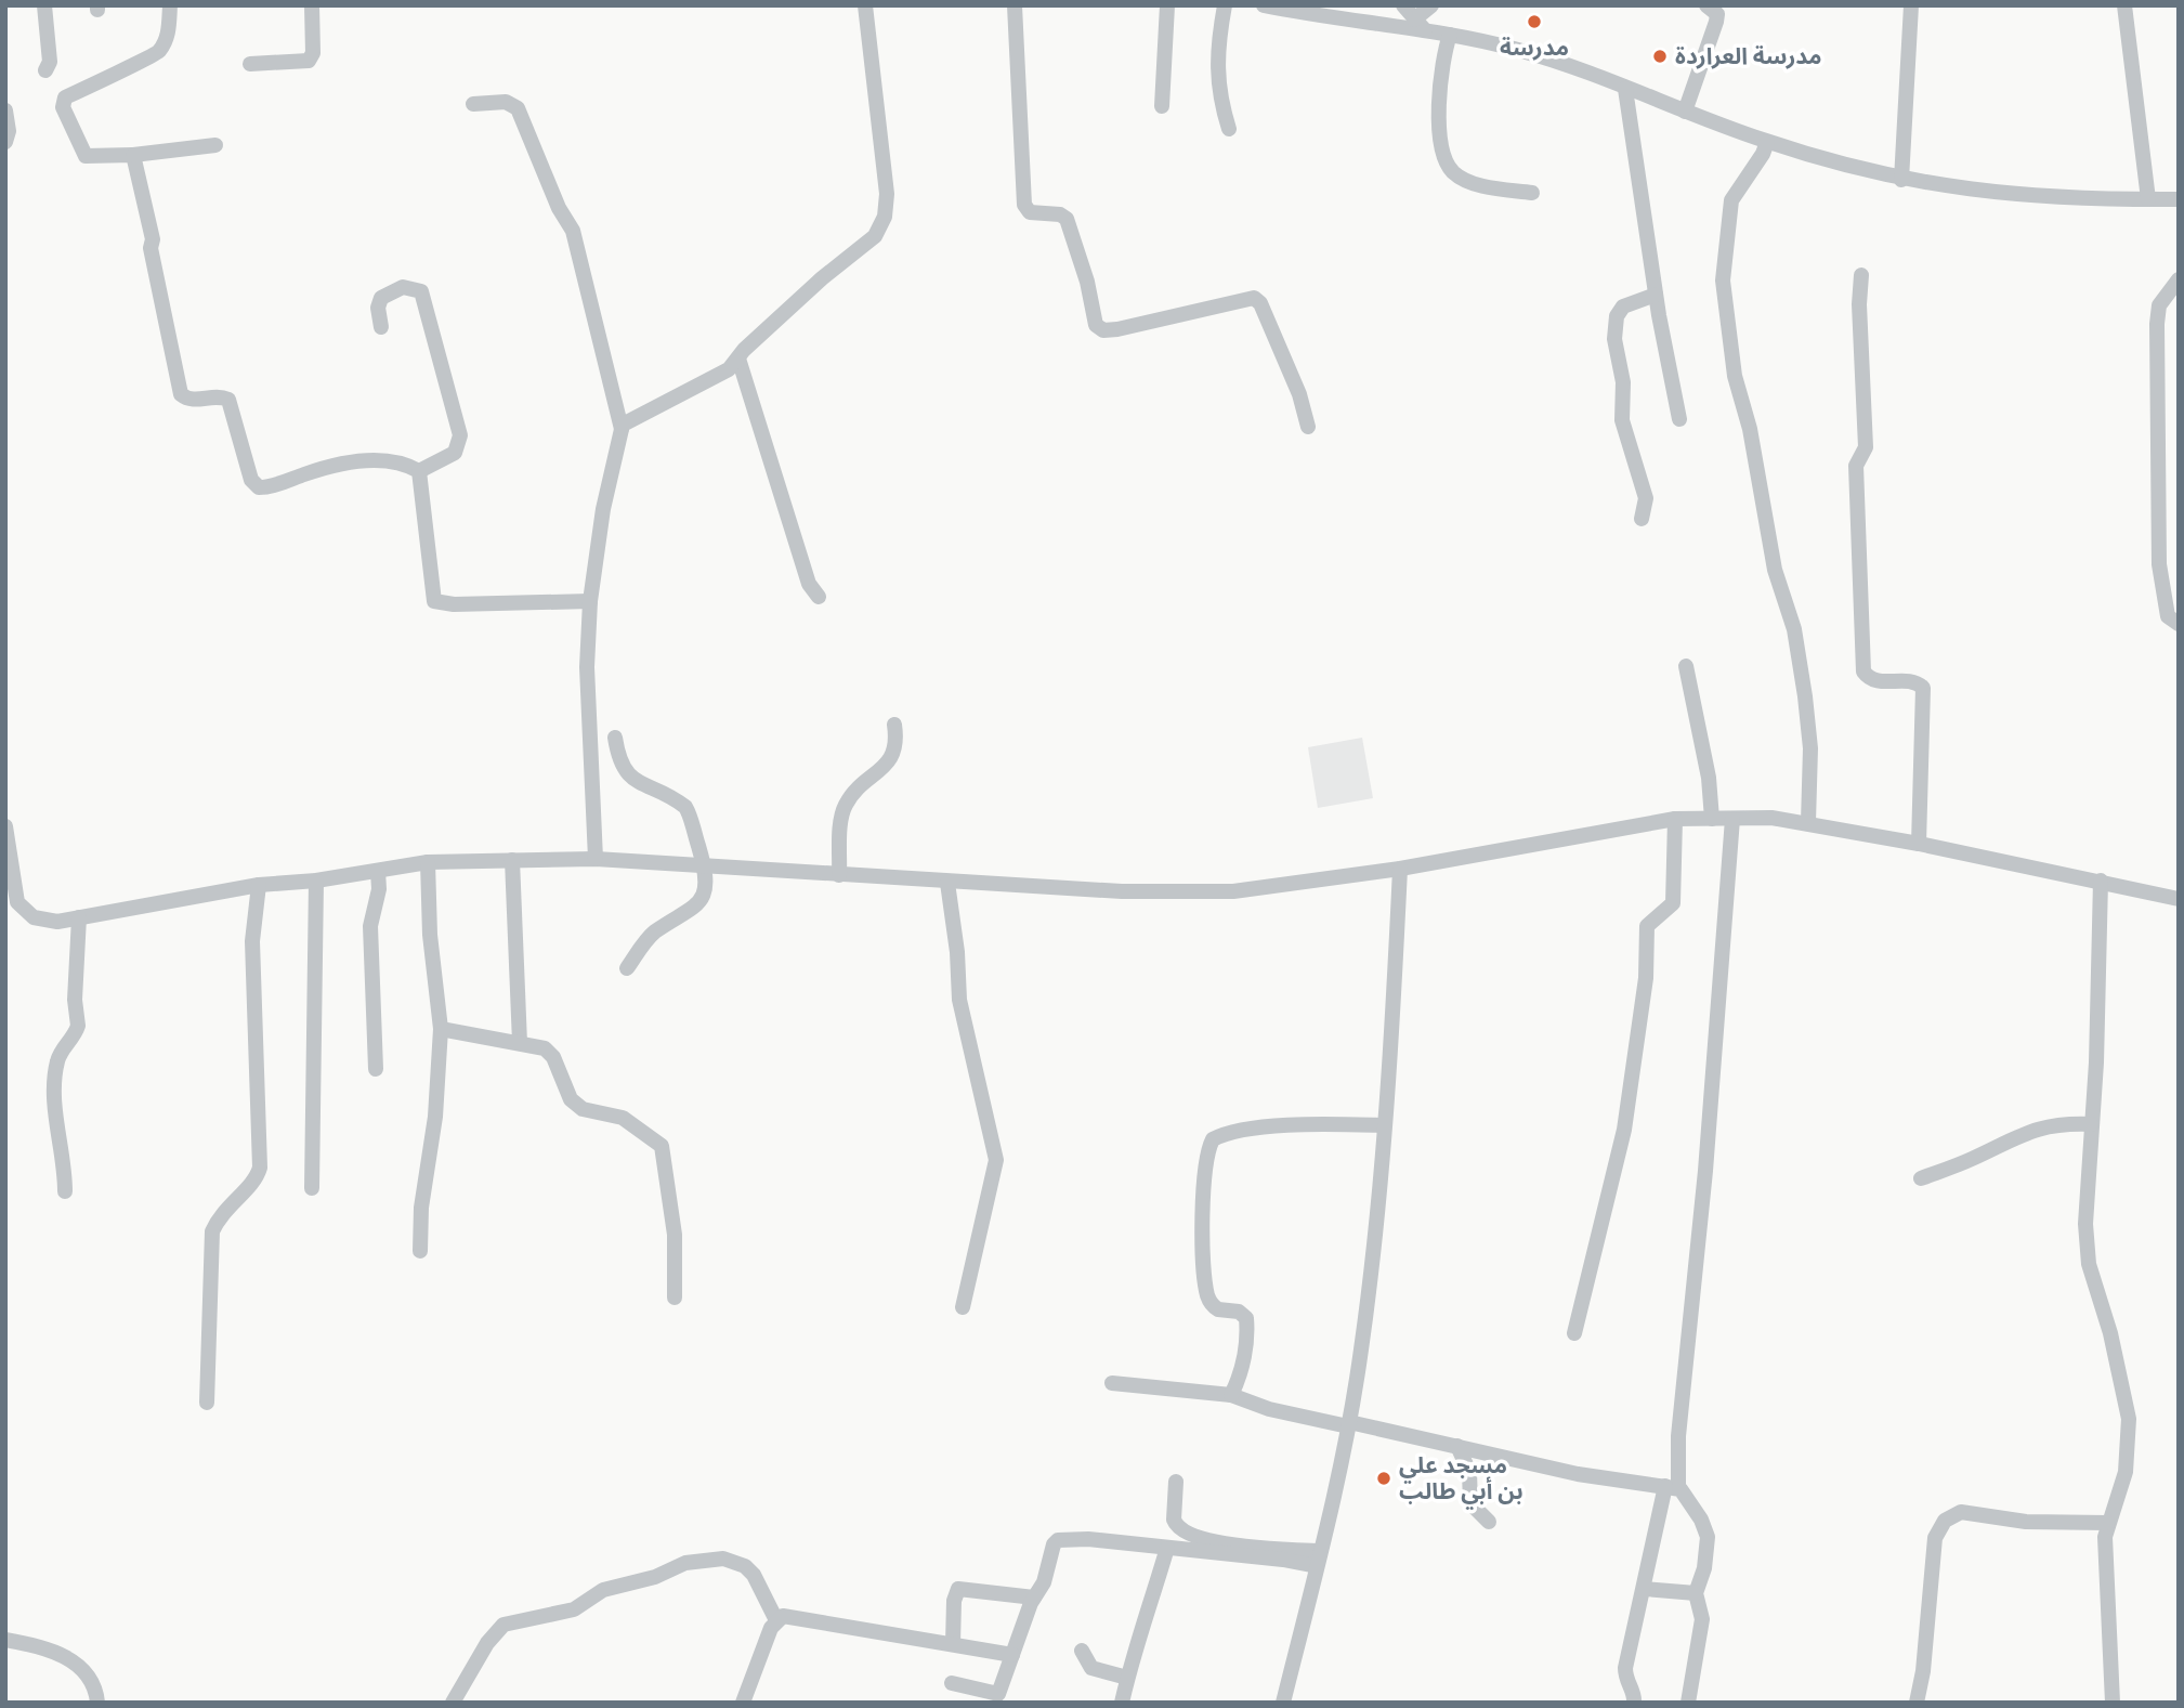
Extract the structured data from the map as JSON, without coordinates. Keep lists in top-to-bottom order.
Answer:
{
  "places": ["مدرسة", "مدرسة العراردة", "مسجد علي بن أبي طالب"]
}
